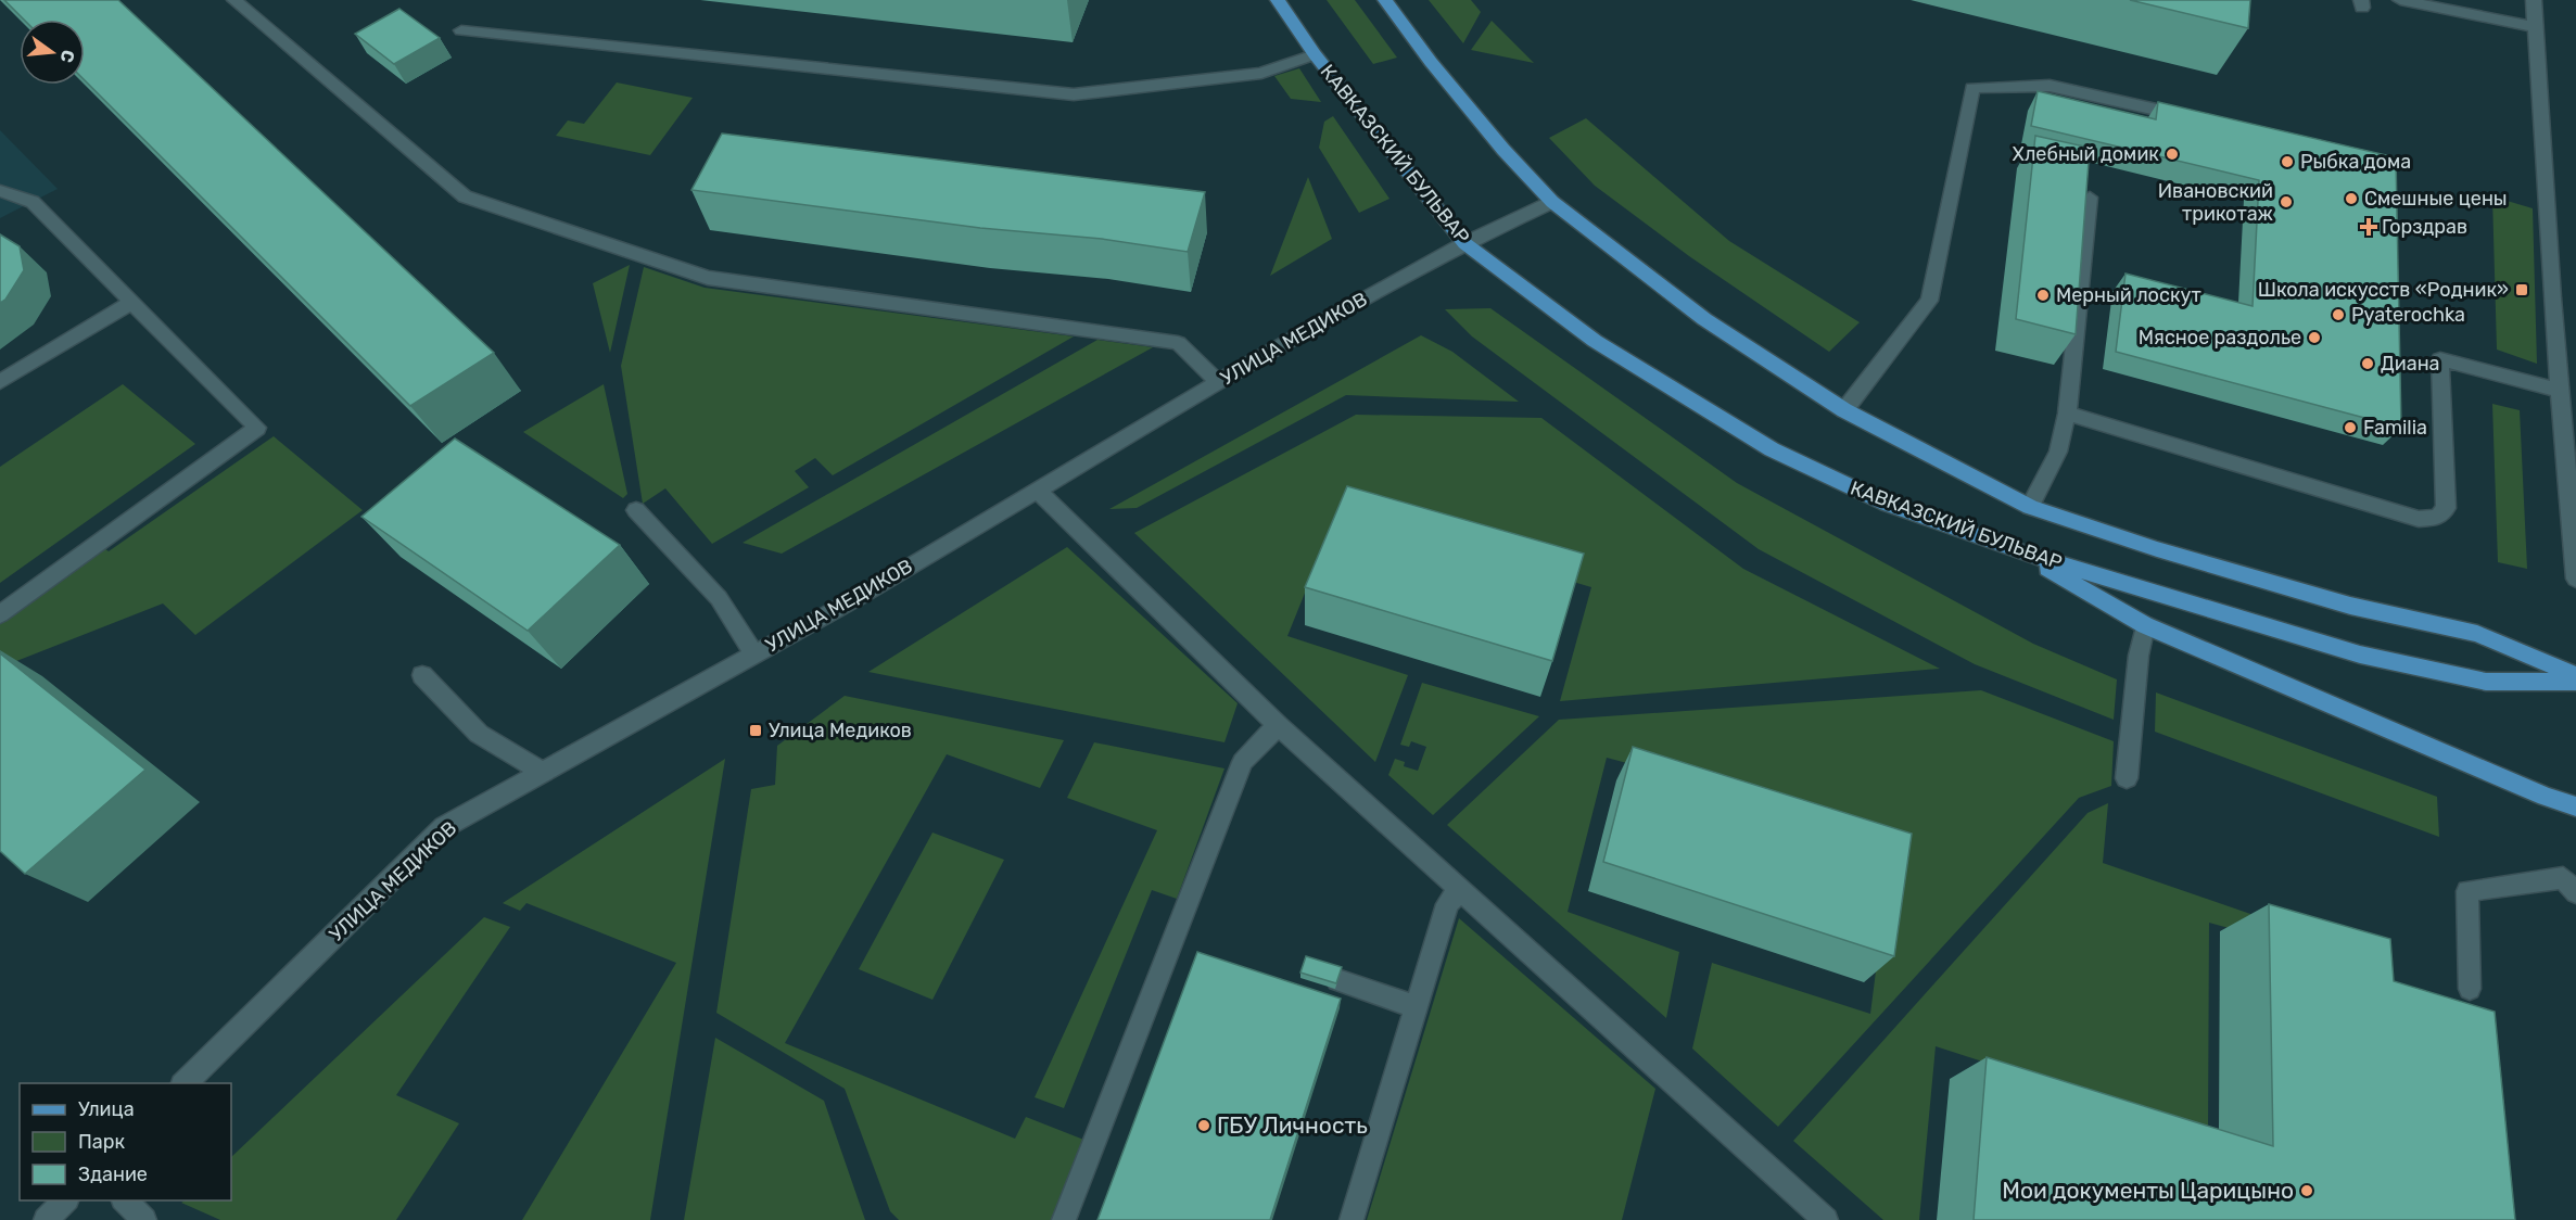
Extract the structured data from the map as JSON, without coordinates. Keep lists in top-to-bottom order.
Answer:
{
  "streets": {
    "main road": ["КАВКАЗСКИЙ БУЛЬВАР"],
    "street": ["УЛИЦА МЕДИКОВ"]
  },
  "crossings": [
    ["КАВКАЗСКИЙ БУЛЬВАР", "УЛИЦА МЕДИКОВ"]
  ],
  "places": {
    "other": [
      "Хлебный домик",
      "Рыбка дома",
      "Смешные цены",
      "Ивановский трикотаж",
      "Мерный лоскут",
      "Pyaterochka",
      "Мясное раздолье",
      "Диана",
      "Familia",
      "ГБУ Личность",
      "Мои документы Царицыно"
    ],
    "health": ["Горздрав"],
    "transit": ["Школа искусств «Родник»", "Улица Медиков"]
  },
  "legend": ["Улица", "Парк", "Здание"],
  "north": "right"
}
